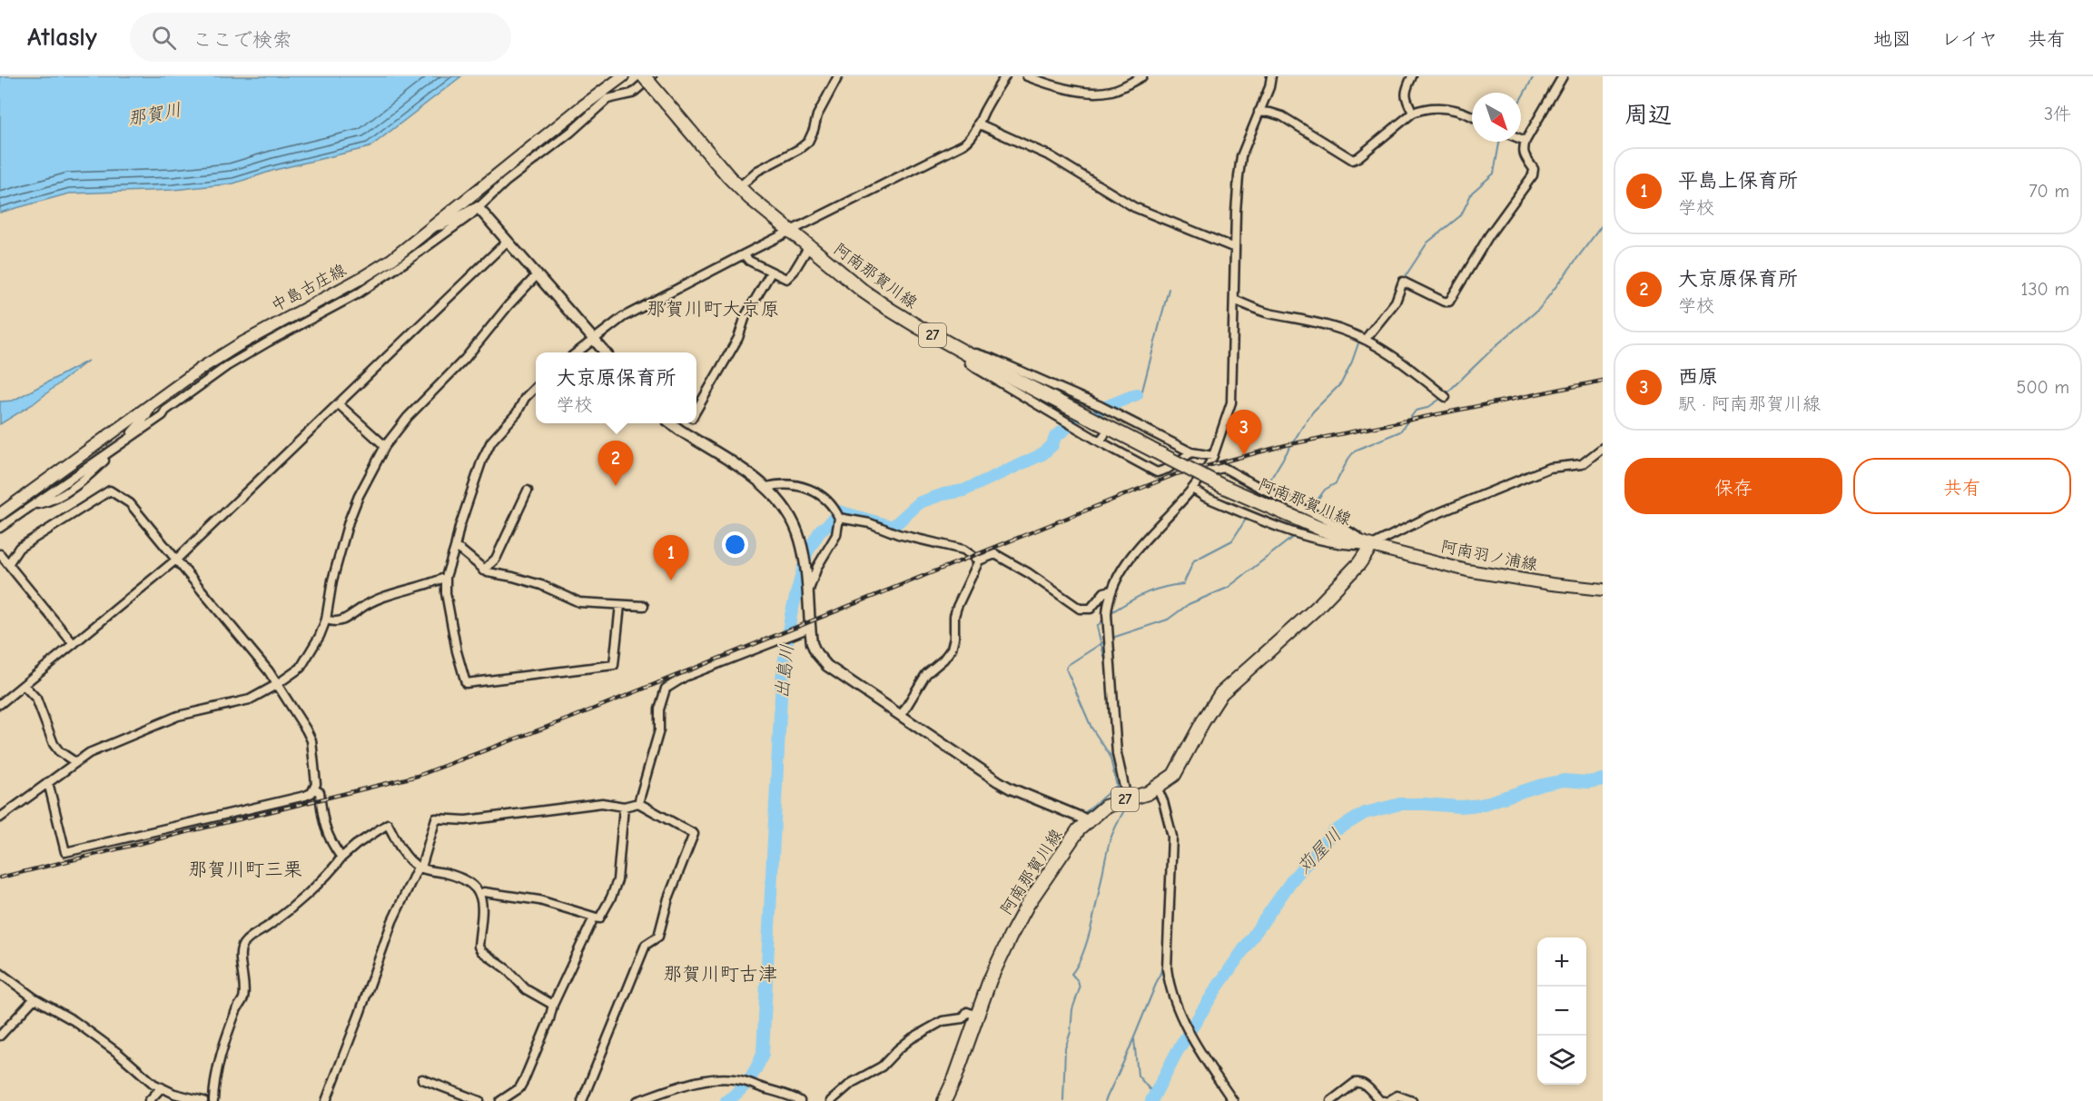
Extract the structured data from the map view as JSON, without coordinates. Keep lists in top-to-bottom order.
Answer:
{
  "streets": {
    "main road": [
      "阿南那賀川線",
      "中島古庄線",
      "27",
      "阿南羽ノ浦線"
    ]
  },
  "crossings": [
    ["阿南那賀川線", "阿南羽ノ浦線"]
  ],
  "districts": ["那賀川町大京原", "那賀川町三栗", "那賀川町古津"],
  "water": ["那賀川", "出島川", "苅屋川"],
  "north": "bottom right",
  "page": {
    "header": "Atlasly",
    "search": "ここで検索",
    "nav": ["地図", "レイヤ", "共有"],
    "heading": ["周辺", "3件"],
    "list": [
      {
        "mark": "1",
        "name": "平島上保育所",
        "note": "学校",
        "value": "70 m"
      },
      {
        "mark": "2",
        "name": "大京原保育所",
        "note": "学校",
        "value": "130 m"
      },
      {
        "mark": "3",
        "name": "西原",
        "note": "駅 · 阿南那賀川線",
        "value": "500 m"
      }
    ],
    "popup": ["大京原保育所", "学校"],
    "pins": ["3", "2", "1"],
    "buttons": ["保存", "共有"],
    "map_buttons": ["+", "−"]
  }
}
